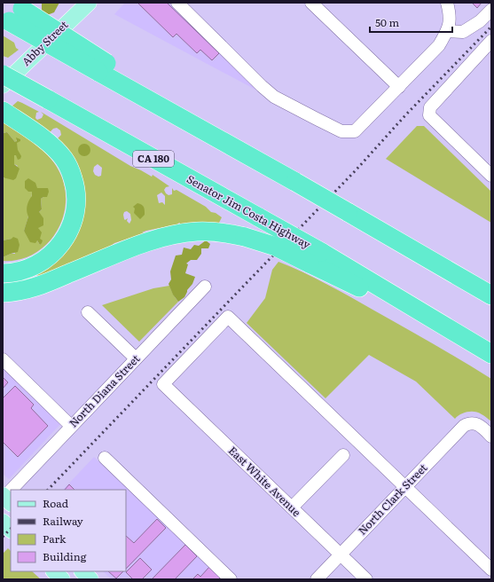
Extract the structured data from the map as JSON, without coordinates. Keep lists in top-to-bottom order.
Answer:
{
  "streets": {
    "highway": ["CA 180", "Senator Jim Costa Highway"],
    "main road": ["Abby Street"],
    "street": ["North Diana Street", "East White Avenue", "North Clark Street"]
  },
  "crossings": [
    ["East White Avenue", "North Clark Street"]
  ],
  "legend": [
    "Road",
    "Railway",
    "Park",
    "Building"
  ],
  "scale_bar": "50 m"
}
